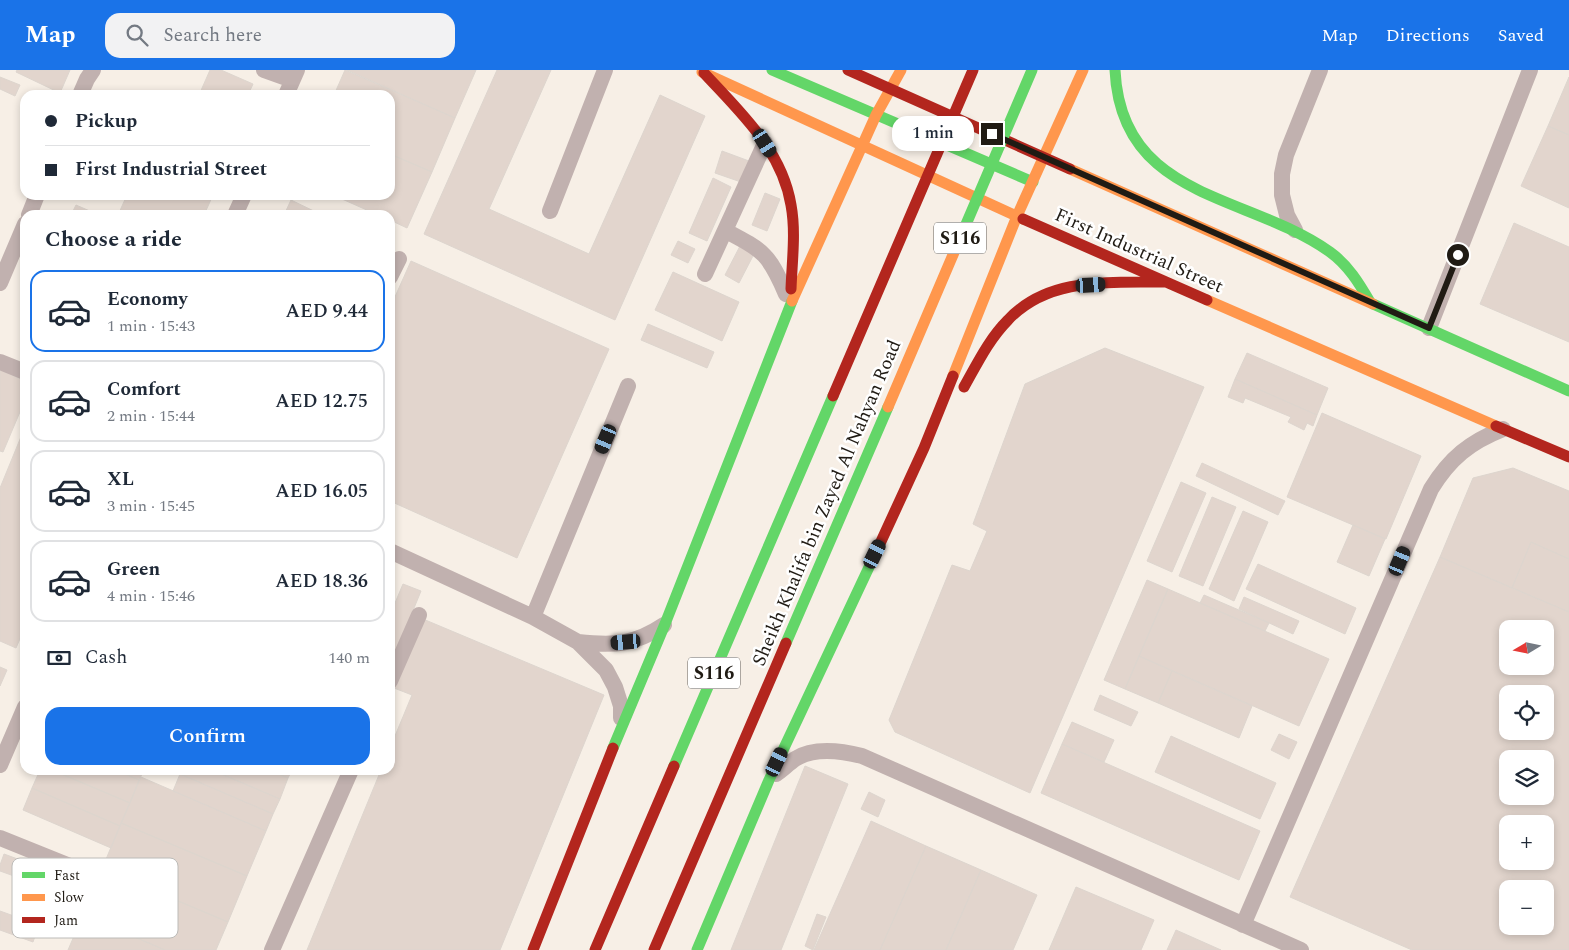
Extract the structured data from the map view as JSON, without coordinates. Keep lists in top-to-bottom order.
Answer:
{
  "streets": {
    "main road": ["S116", "First Industrial Street", "Sheikh Khalifa bin Zayed Al Nahyan Road"]
  },
  "legend": ["Fast", "Slow", "Jam"],
  "north": "left",
  "page": {
    "header": "Map",
    "search": "Search here",
    "nav": ["Map", "Directions", "Saved"],
    "banner": ["Pickup", "First Industrial Street"],
    "bubble": "1 min",
    "heading": "Choose a ride",
    "list": [
      {
        "name": "Economy",
        "note": "1 min · 15:43",
        "value": "AED 9.44"
      },
      {
        "name": "Comfort",
        "note": "2 min · 15:44",
        "value": "AED 12.75"
      },
      {
        "name": "XL",
        "note": "3 min · 15:45",
        "value": "AED 16.05"
      },
      {
        "name": "Green",
        "note": "4 min · 15:46",
        "value": "AED 18.36"
      }
    ],
    "map_buttons": ["+", "−"],
    "pay": ["Cash", "140 m"],
    "buttons": "Confirm"
  }
}
